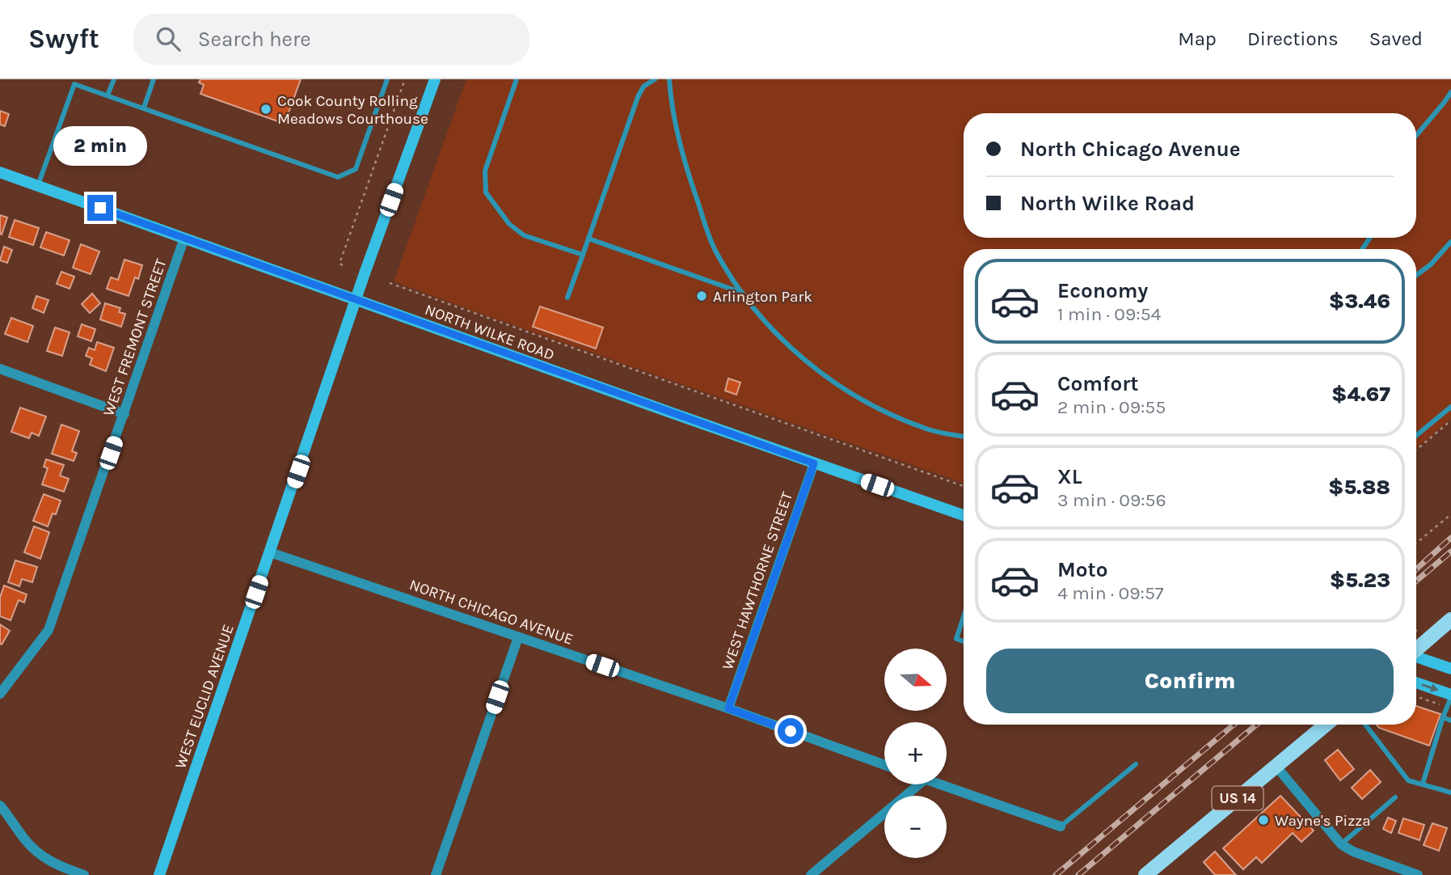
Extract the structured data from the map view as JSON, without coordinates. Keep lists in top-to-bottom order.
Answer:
{
  "streets": {
    "main road": ["NORTH WILKE ROAD", "WEST EUCLID AVENUE", "US 14"],
    "street": ["WEST FREMONT STREET", "WEST HAWTHORNE STREET", "NORTH CHICAGO AVENUE"]
  },
  "crossings": [
    ["NORTH WILKE ROAD", "WEST FREMONT STREET"],
    ["NORTH WILKE ROAD", "WEST HAWTHORNE STREET"],
    ["NORTH WILKE ROAD", "WEST EUCLID AVENUE"],
    ["WEST HAWTHORNE STREET", "NORTH CHICAGO AVENUE"],
    ["NORTH CHICAGO AVENUE", "WEST EUCLID AVENUE"]
  ],
  "places": ["Cook County Rolling Meadows Courthouse", "Arlington Park", "Wayne's Pizza"],
  "north": "right",
  "page": {
    "header": "Swyft",
    "search": "Search here",
    "nav": ["Map", "Directions", "Saved"],
    "banner": ["North Chicago Avenue", "North Wilke Road"],
    "bubble": "2 min",
    "list": [
      {
        "name": "Economy",
        "note": "1 min · 09:54",
        "value": "$3.46"
      },
      {
        "name": "Comfort",
        "note": "2 min · 09:55",
        "value": "$4.67"
      },
      {
        "name": "XL",
        "note": "3 min · 09:56",
        "value": "$5.88"
      },
      {
        "name": "Moto",
        "note": "4 min · 09:57",
        "value": "$5.23"
      }
    ],
    "buttons": "Confirm",
    "map_buttons": ["+", "−"]
  }
}
